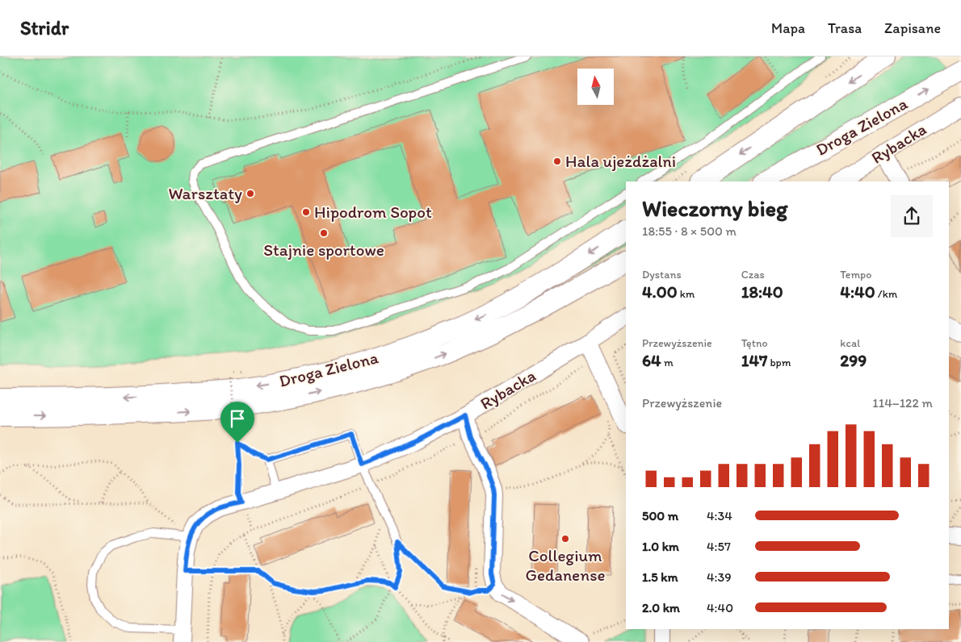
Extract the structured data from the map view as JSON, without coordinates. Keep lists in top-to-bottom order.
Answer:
{
  "streets": {
    "street": ["Droga Zielona", "Rybacka"]
  },
  "places": [
    "Hala ujeżdżalni",
    "Warsztaty",
    "Hipodrom Sopot",
    "Stajnie sportowe",
    "Collegium Gedanense"
  ],
  "north": "top",
  "page": {
    "header": "Stridr",
    "nav": ["Mapa", "Trasa", "Zapisane"],
    "heading": ["Wieczorny bieg", "18:55 · 8 × 500 m"],
    "stats": [
      ["Dystans", "4.00 km"],
      ["Czas", "18:40"],
      ["Tempo", "4:40 /km"],
      ["Przewyższenie", "64 m"],
      ["Tętno", "147 bpm"],
      ["kcal", "299"]
    ],
    "chart": ["Przewyższenie", "114–122 m"],
    "list": [
      {
        "name": "500 m",
        "note": "4:34"
      },
      {
        "name": "1.0 km",
        "note": "4:57"
      },
      {
        "name": "1.5 km",
        "note": "4:39"
      },
      {
        "name": "2.0 km",
        "note": "4:40"
      }
    ]
  }
}
